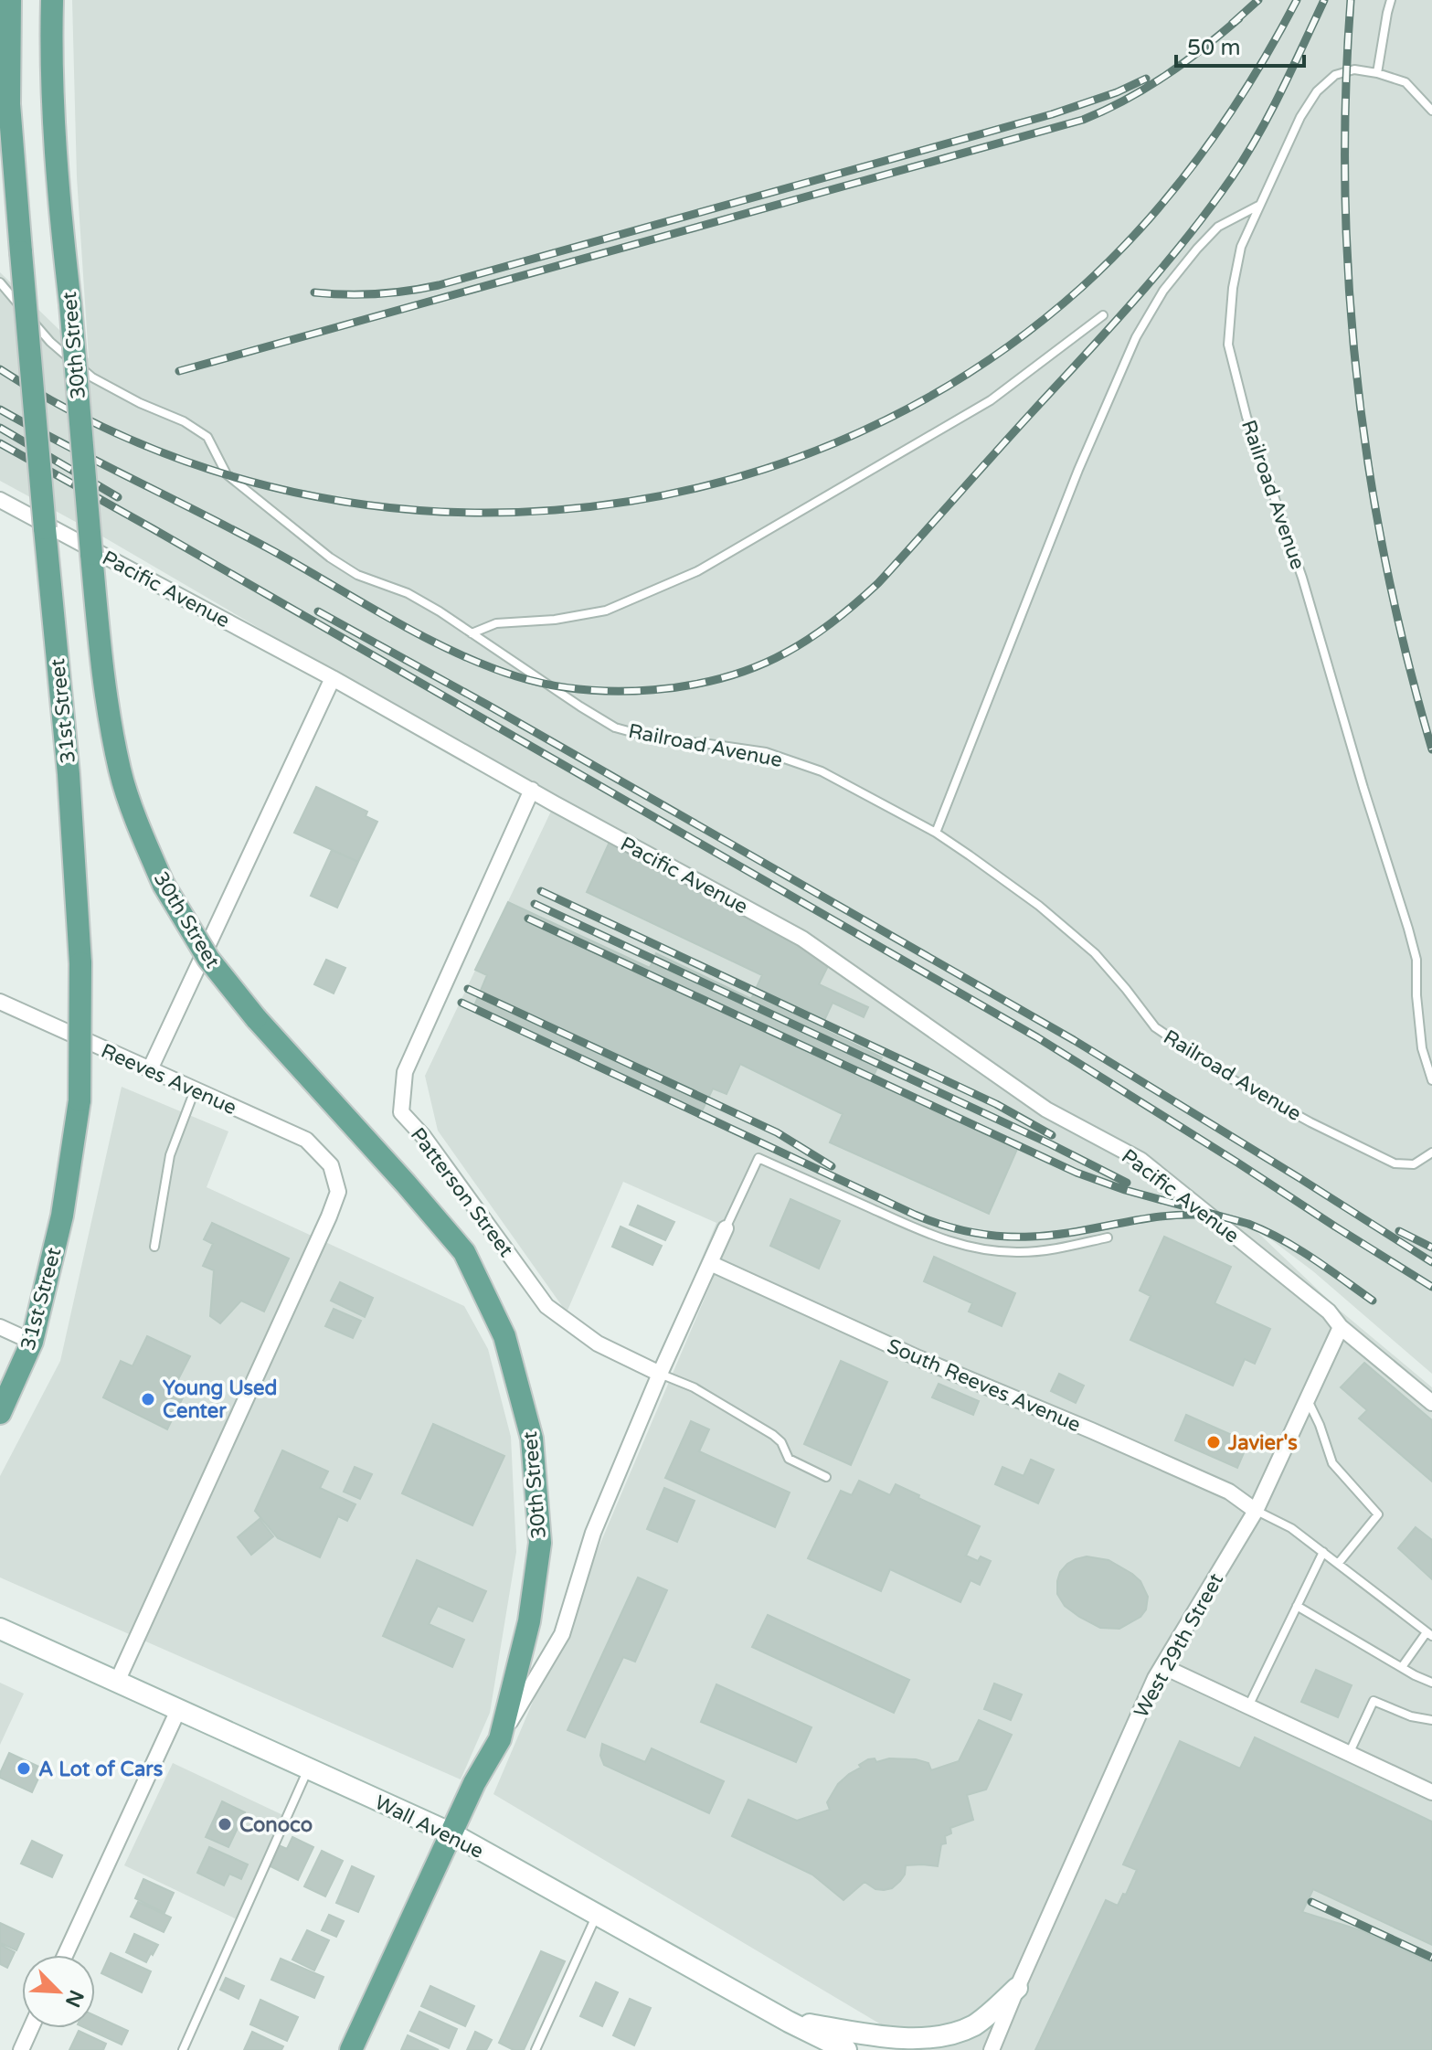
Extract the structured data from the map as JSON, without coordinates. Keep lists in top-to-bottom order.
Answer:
{
  "streets": {
    "main road": ["30th Street", "31st Street", "Wall Avenue"],
    "street": [
      "Pacific Avenue",
      "Reeves Avenue",
      "Patterson Street",
      "South Reeves Avenue",
      "West 29th Street"
    ],
    "lane": ["Railroad Avenue"]
  },
  "crossings": [
    ["30th Street", "Patterson Street"],
    ["30th Street", "South Reeves Avenue"],
    ["30th Street", "Wall Avenue"],
    ["Pacific Avenue", "Patterson Street"],
    ["Pacific Avenue", "West 29th Street"],
    ["Reeves Avenue", "Wall Avenue"],
    ["South Reeves Avenue", "West 29th Street"]
  ],
  "places": [
    "Young Used Center",
    "Javier's",
    "A Lot of Cars",
    "Conoco"
  ],
  "scale_bar": "50 m",
  "north": "bottom right"
}
